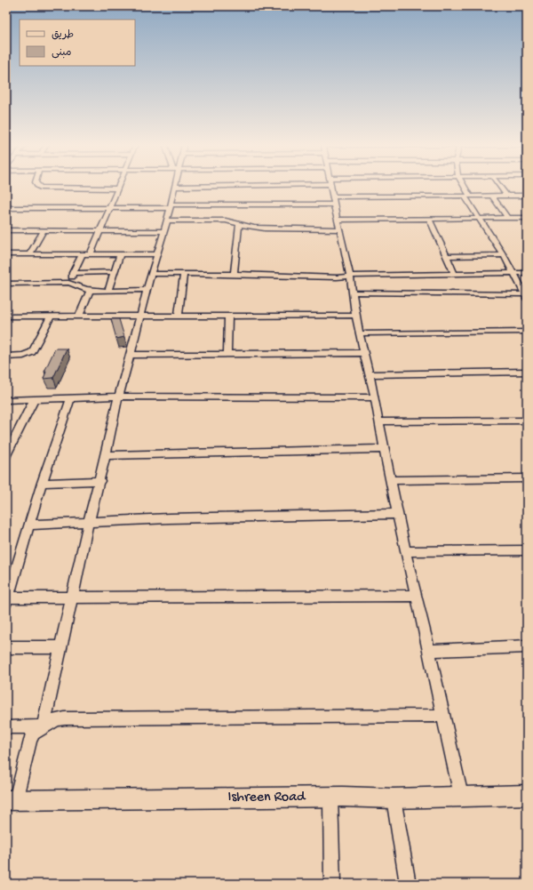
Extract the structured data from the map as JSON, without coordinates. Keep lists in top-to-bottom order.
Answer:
{
  "streets": {
    "street": ["Ishreen Road"]
  },
  "legend": ["طريق", "مبنى"]
}
